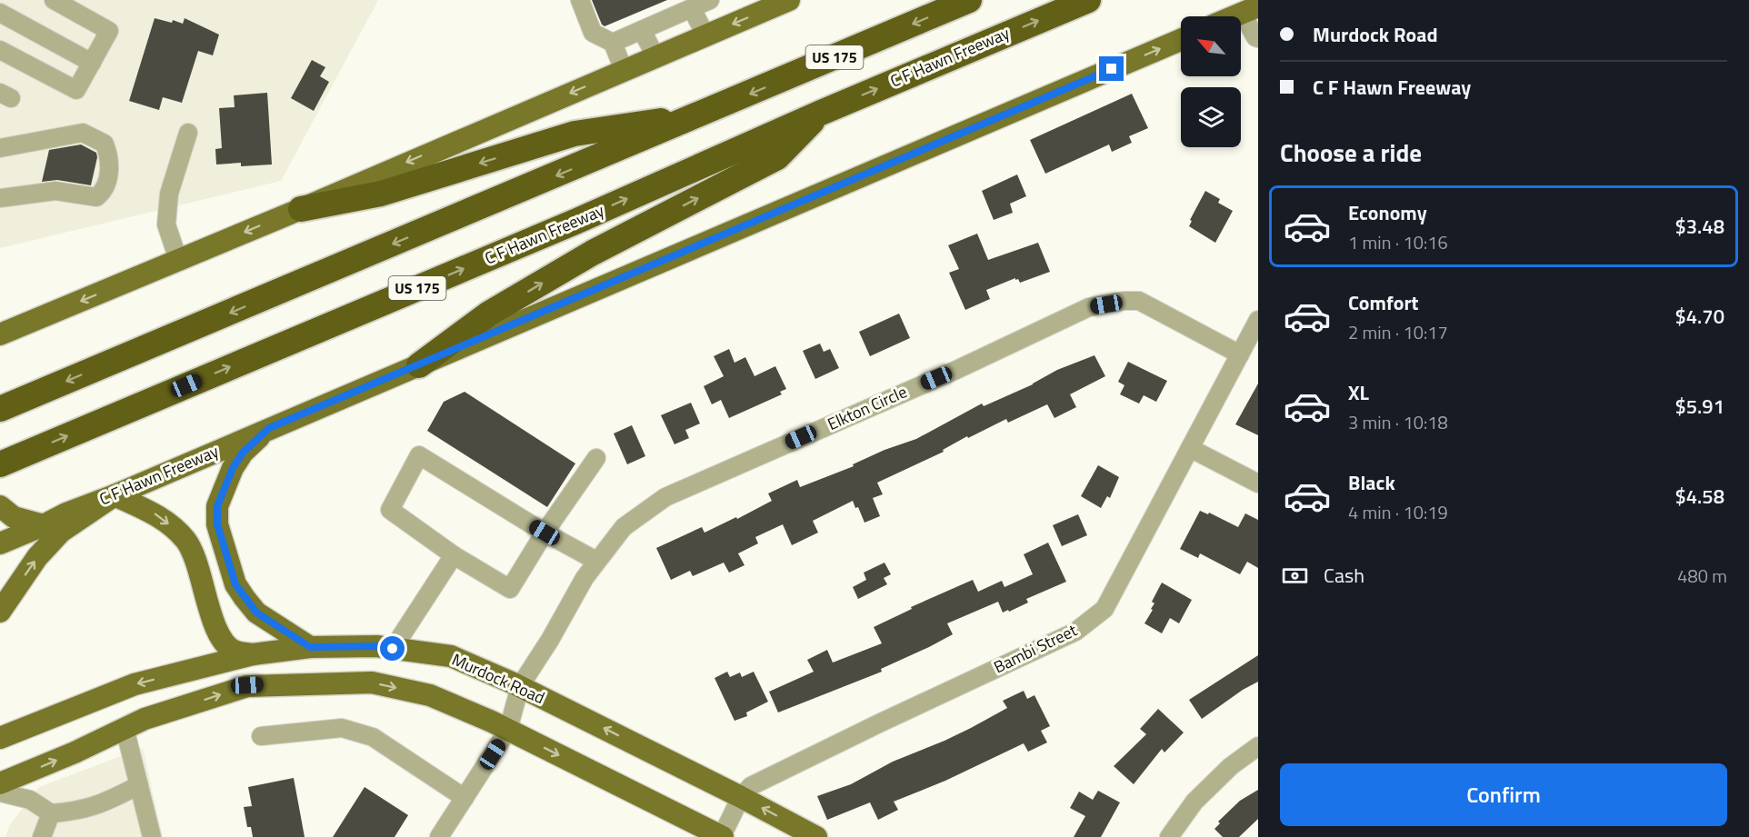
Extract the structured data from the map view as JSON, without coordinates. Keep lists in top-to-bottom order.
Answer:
{
  "streets": {
    "highway": ["US 175", "C F Hawn Freeway"],
    "main road": ["Murdock Road"],
    "street": ["Elkton Circle", "Bambi Street"]
  },
  "crossings": [
    ["Elkton Circle", "Bambi Street"],
    ["Elkton Circle", "Murdock Road"],
    ["Bambi Street", "Murdock Road"]
  ],
  "north": "top left",
  "page": {
    "banner": ["Murdock Road", "C F Hawn Freeway"],
    "heading": "Choose a ride",
    "list": [
      {
        "name": "Economy",
        "note": "1 min · 10:16",
        "value": "$3.48"
      },
      {
        "name": "Comfort",
        "note": "2 min · 10:17",
        "value": "$4.70"
      },
      {
        "name": "XL",
        "note": "3 min · 10:18",
        "value": "$5.91"
      },
      {
        "name": "Black",
        "note": "4 min · 10:19",
        "value": "$4.58"
      }
    ],
    "pay": ["Cash", "480 m"],
    "buttons": "Confirm"
  }
}
